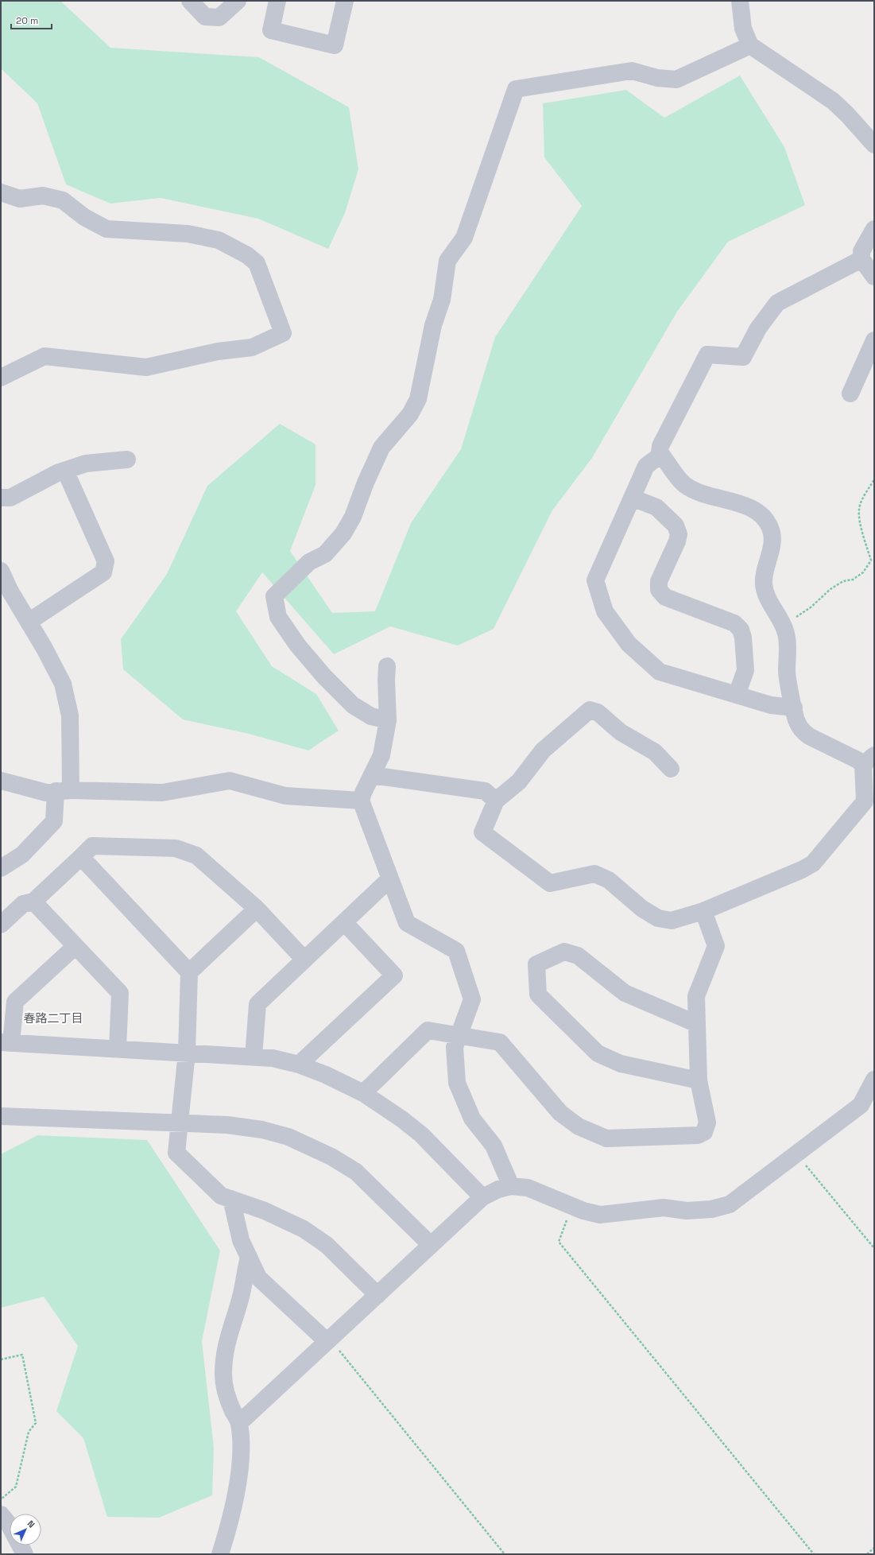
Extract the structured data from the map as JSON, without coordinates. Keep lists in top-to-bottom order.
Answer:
{
  "districts": ["春路二丁目"],
  "scale_bar": "20 m",
  "north": "top right"
}
